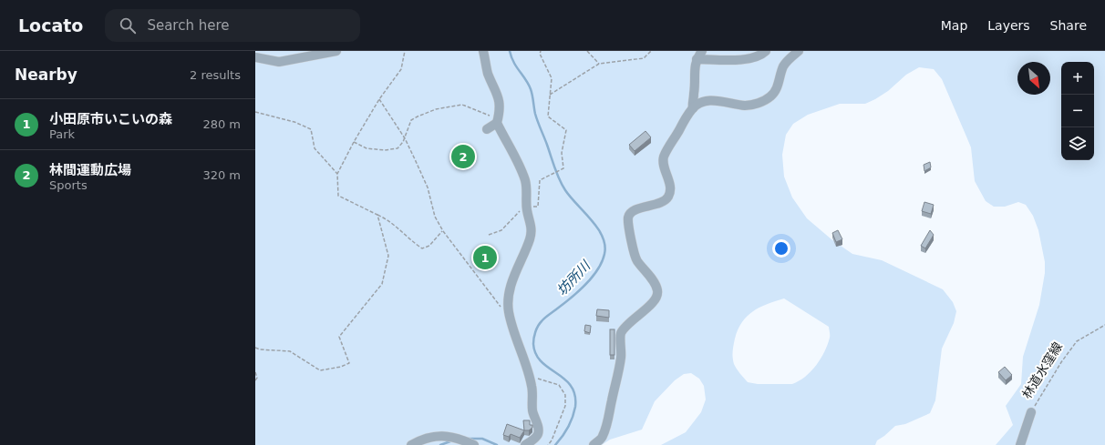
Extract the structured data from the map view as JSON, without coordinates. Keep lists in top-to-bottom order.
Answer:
{
  "streets": {
    "street": ["林道水窪線"]
  },
  "water": ["坊所川"],
  "north": "bottom right",
  "page": {
    "header": "Locato",
    "search": "Search here",
    "nav": ["Map", "Layers", "Share"],
    "heading": ["Nearby", "2 results"],
    "map_buttons": ["+", "−"],
    "list": [
      {
        "mark": "1",
        "name": "小田原市いこいの森",
        "note": "Park",
        "value": "280 m"
      },
      {
        "mark": "2",
        "name": "林間運動広場",
        "note": "Sports",
        "value": "320 m"
      }
    ],
    "pins": ["2", "1"]
  }
}
